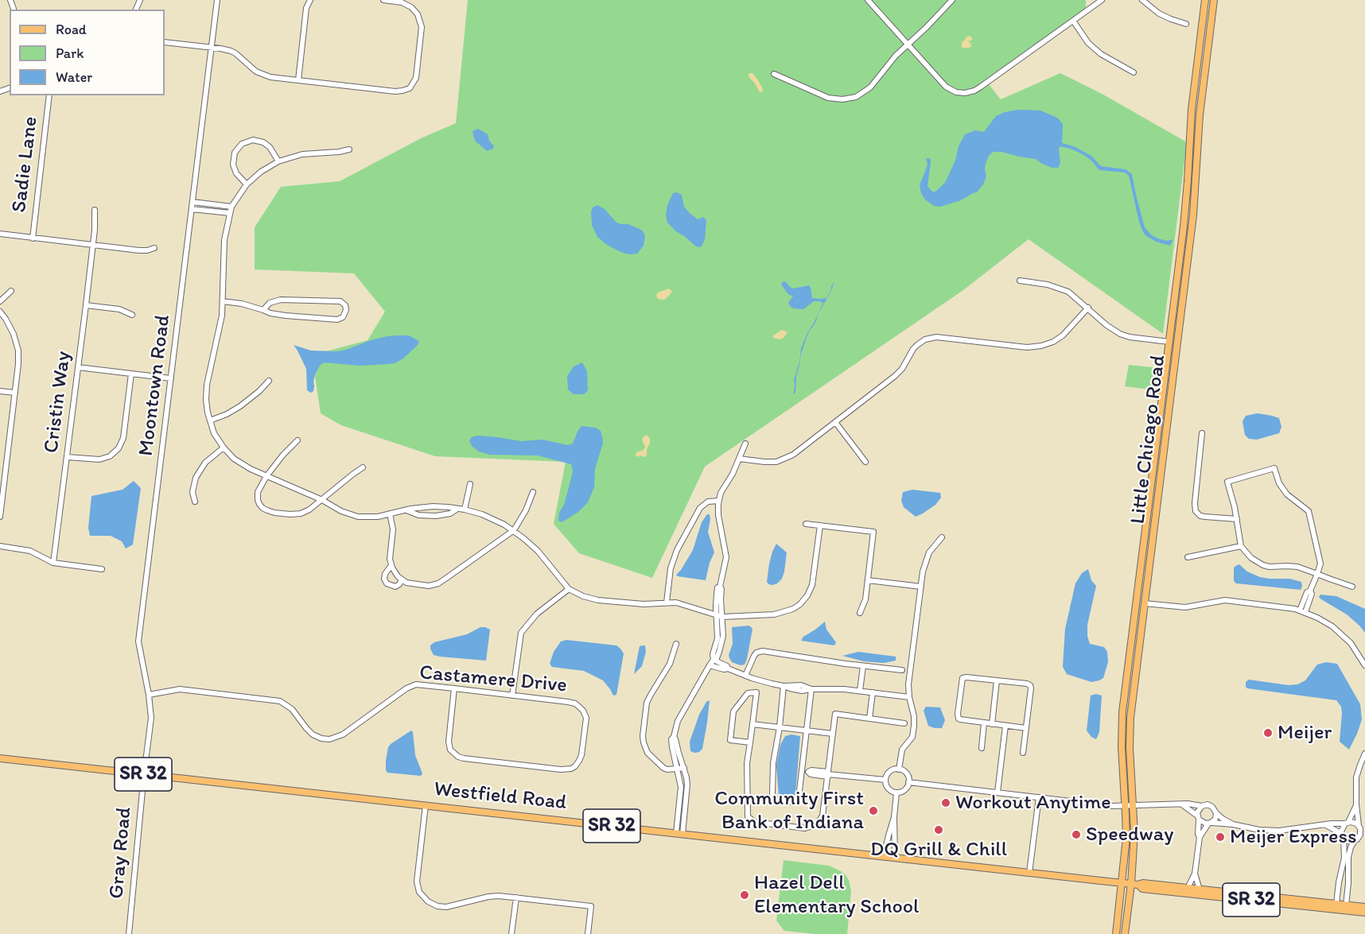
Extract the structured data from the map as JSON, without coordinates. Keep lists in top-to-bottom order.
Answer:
{
  "streets": {
    "main road": ["Little Chicago Road", "SR 32", "Westfield Road"],
    "street": [
      "Sadie Lane",
      "Moontown Road",
      "Cristin Way",
      "Castamere Drive",
      "Gray Road"
    ]
  },
  "crossings": [
    ["Moontown Road", "Castamere Drive"],
    ["Moontown Road", "Westfield Road"],
    ["Moontown Road", "Gray Road"],
    ["Little Chicago Road", "Westfield Road"],
    ["Westfield Road", "Gray Road"]
  ],
  "places": [
    "Meijer",
    "Workout Anytime",
    "Community First Bank of Indiana",
    "DQ Grill & Chill",
    "Speedway",
    "Meijer Express",
    "Hazel Dell Elementary School"
  ],
  "legend": ["Road", "Park", "Water"]
}
